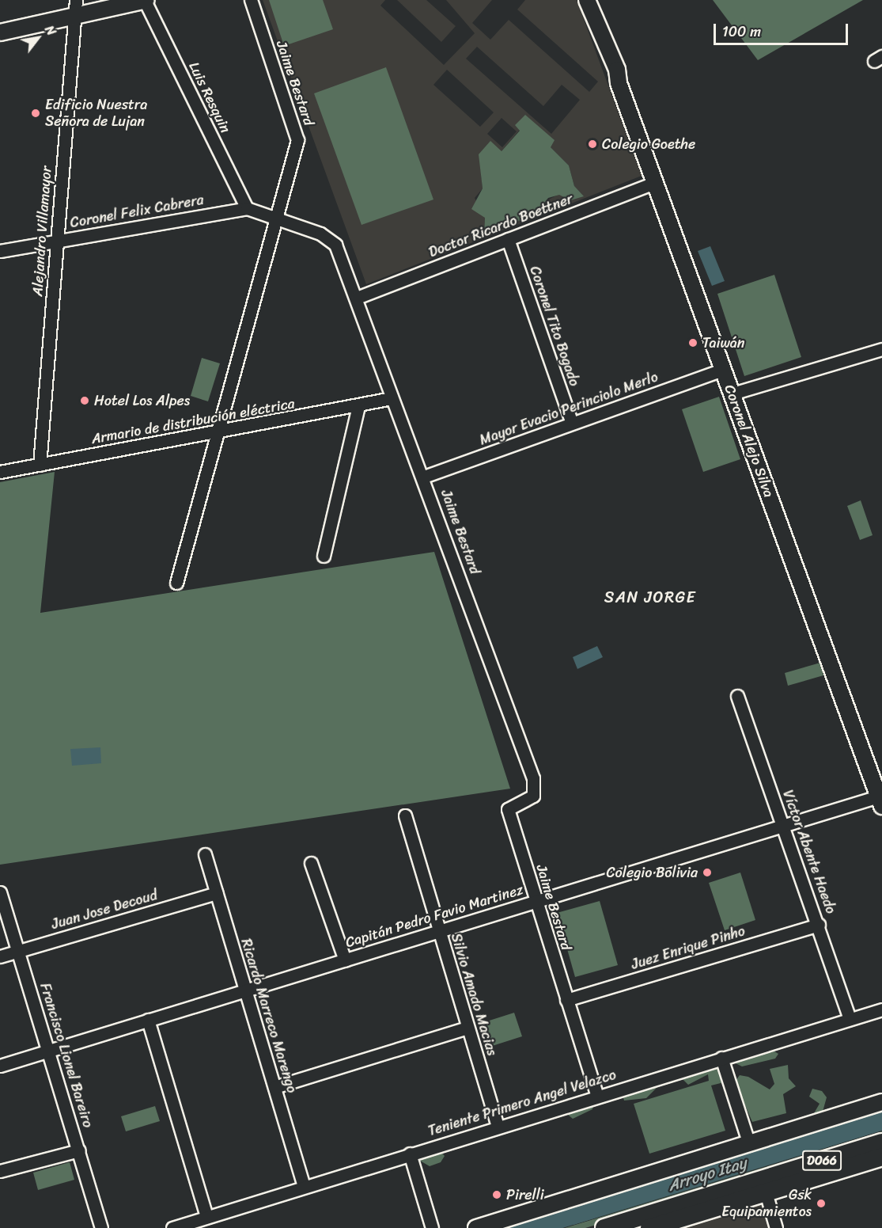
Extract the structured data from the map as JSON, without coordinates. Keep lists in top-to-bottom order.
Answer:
{
  "streets": {
    "highway": ["D066"],
    "main road": ["Coronel Alejo Silva"],
    "street": [
      "Jaime Bestard",
      "Luis Resquin",
      "Coronel Felix Cabrera",
      "Doctor Ricardo Boettner",
      "Alejandro Villamayor",
      "Coronel Tito Bogado",
      "Mayor Evacio Perinciolo Merlo",
      "Armario de distribución eléctrica",
      "Víctor Abente Haedo",
      "Juan Jose Decoud",
      "Capitán Pedro Favio Martinez",
      "Juez Enrique Pinho",
      "Silvio Amado Macias",
      "Ricardo Marreco Marengo",
      "Francisco Lionel Bareiro",
      "Teniente Primero Angel Velazco"
    ]
  },
  "crossings": [
    ["Jaime Bestard", "Coronel Felix Cabrera"],
    ["Jaime Bestard", "Doctor Ricardo Boettner"],
    ["Jaime Bestard", "Mayor Evacio Perinciolo Merlo"],
    ["Jaime Bestard", "Armario de distribución eléctrica"],
    ["Jaime Bestard", "Capitán Pedro Favio Martinez"],
    ["Jaime Bestard", "Juez Enrique Pinho"],
    ["Jaime Bestard", "Teniente Primero Angel Velazco"],
    ["Luis Resquin", "Coronel Felix Cabrera"],
    ["Coronel Felix Cabrera", "Alejandro Villamayor"],
    ["Doctor Ricardo Boettner", "Coronel Tito Bogado"],
    ["Doctor Ricardo Boettner", "Coronel Alejo Silva"],
    ["Alejandro Villamayor", "Armario de distribución eléctrica"],
    ["Coronel Tito Bogado", "Mayor Evacio Perinciolo Merlo"],
    ["Mayor Evacio Perinciolo Merlo", "Coronel Alejo Silva"],
    ["Coronel Alejo Silva", "Capitán Pedro Favio Martinez"],
    ["Víctor Abente Haedo", "Capitán Pedro Favio Martinez"],
    ["Víctor Abente Haedo", "Juez Enrique Pinho"],
    ["Víctor Abente Haedo", "Teniente Primero Angel Velazco"],
    ["Juan Jose Decoud", "Ricardo Marreco Marengo"],
    ["Juan Jose Decoud", "Francisco Lionel Bareiro"],
    ["Capitán Pedro Favio Martinez", "Silvio Amado Macias"],
    ["Capitán Pedro Favio Martinez", "Ricardo Marreco Marengo"],
    ["Capitán Pedro Favio Martinez", "Francisco Lionel Bareiro"],
    ["Silvio Amado Macias", "Teniente Primero Angel Velazco"],
    ["Ricardo Marreco Marengo", "Teniente Primero Angel Velazco"]
  ],
  "districts": ["SAN JORGE"],
  "water": ["Arroyo Itay"],
  "places": [
    "Edificio Nuestra Señora de Lujan",
    "Colegio Goethe",
    "Taiwán",
    "Hotel Los Alpes",
    "Colegio Bolivia",
    "Pirelli",
    "Gsk Equipamientos"
  ],
  "scale_bar": "100 m",
  "north": "top right"
}
